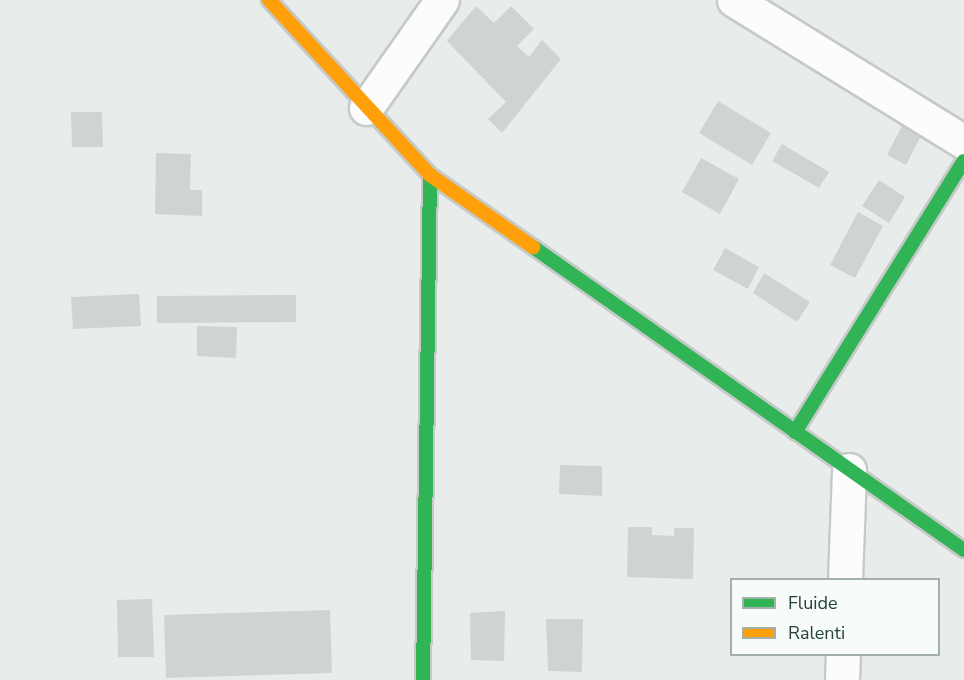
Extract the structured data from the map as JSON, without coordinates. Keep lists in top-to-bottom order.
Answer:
{
  "legend": ["Fluide", "Ralenti"]
}
